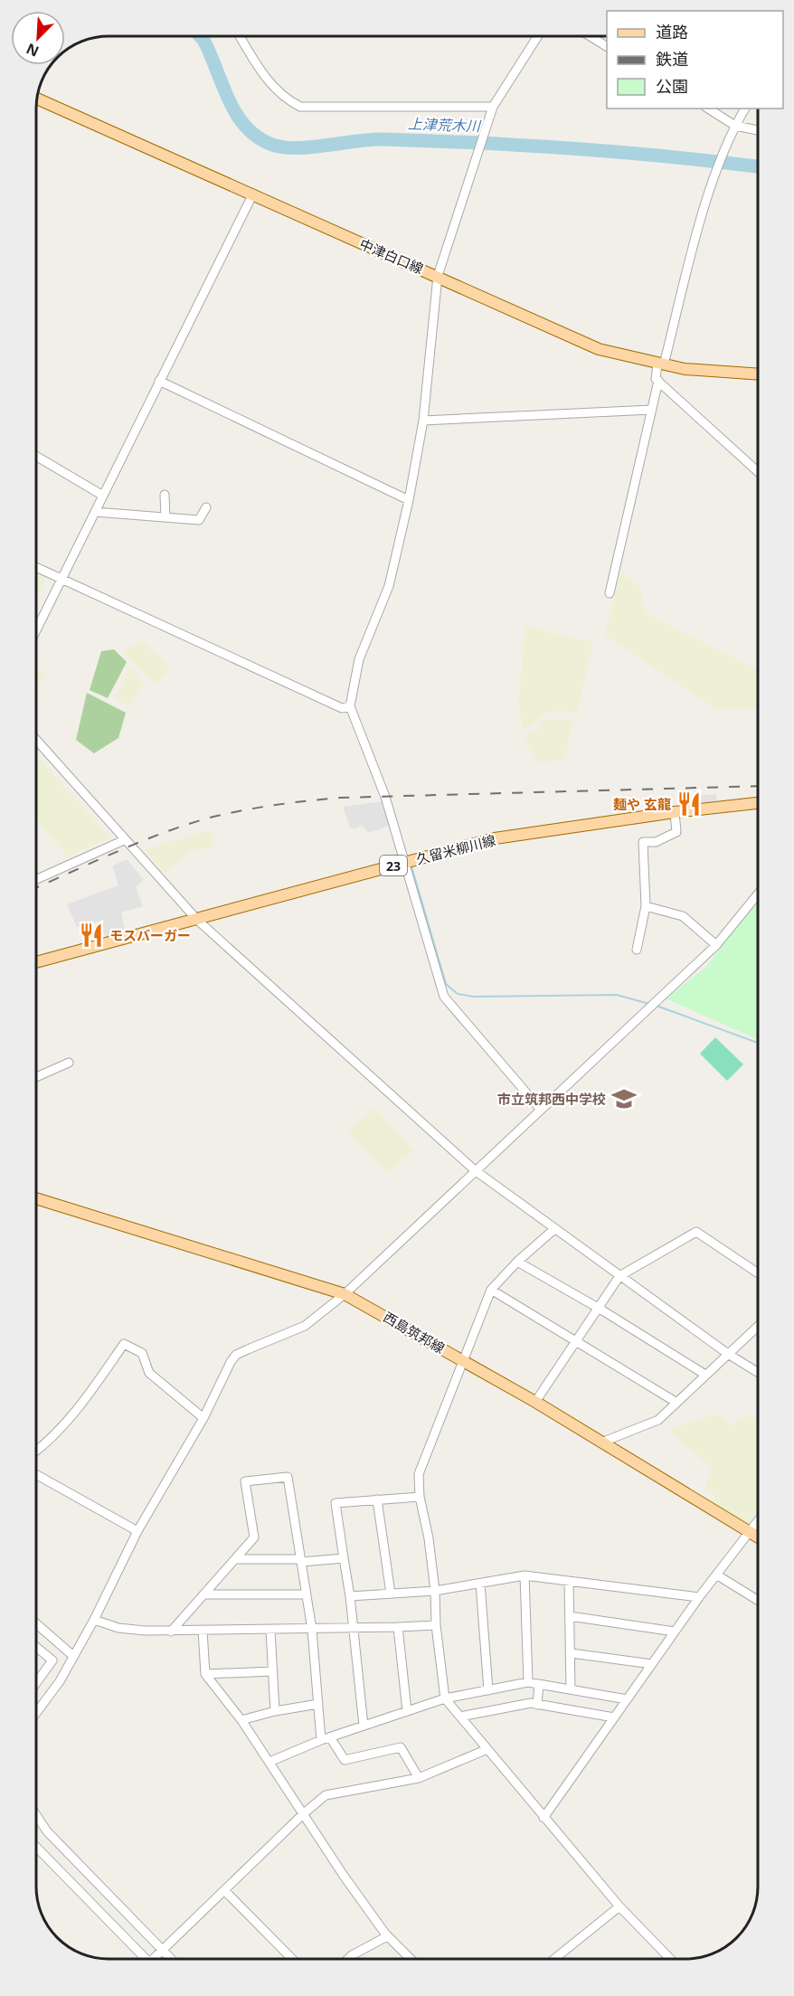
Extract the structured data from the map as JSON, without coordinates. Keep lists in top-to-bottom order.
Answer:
{
  "streets": {
    "main road": [
      "中津白口線",
      "久留米柳川線",
      "23",
      "西島筑邦線"
    ]
  },
  "water": ["上津荒木川"],
  "places": {
    "restaurant": ["麺や 玄龍", "モスバーガー"],
    "school or university": ["市立筑邦西中学校"]
  },
  "legend": ["道路", "鉄道", "公園"],
  "north": "bottom left"
}
